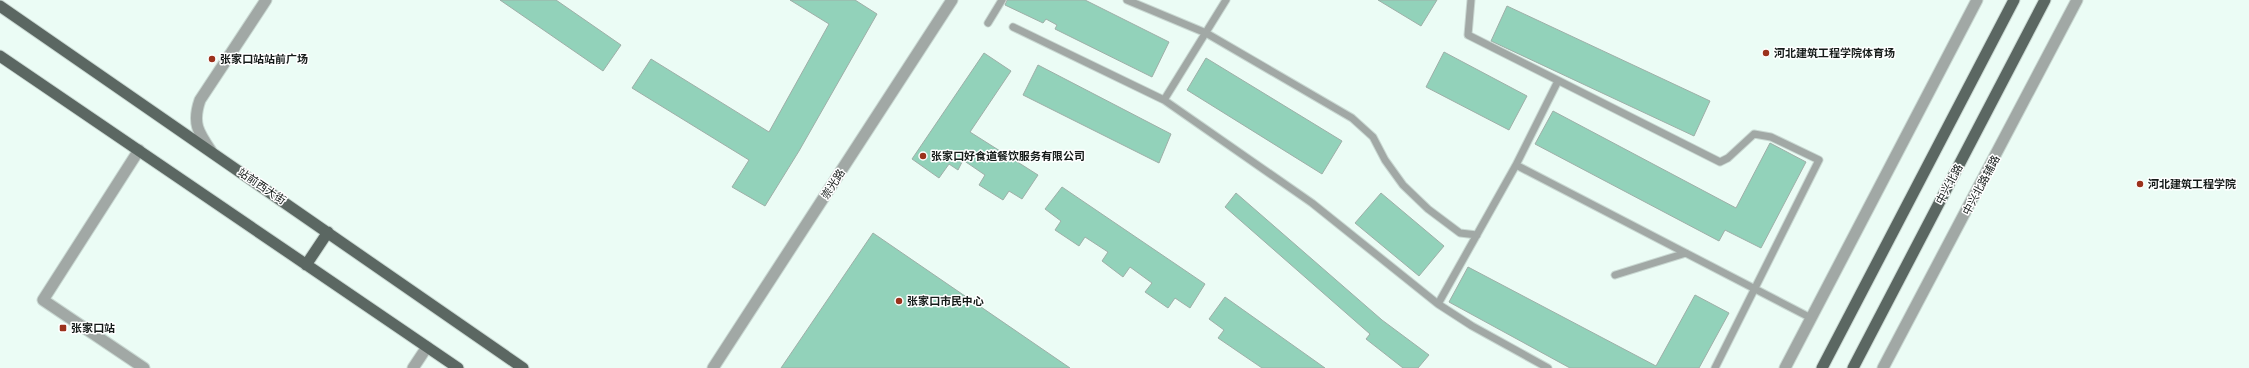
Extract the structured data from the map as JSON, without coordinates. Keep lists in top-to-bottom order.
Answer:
{
  "streets": {
    "main road": ["中兴北路", "站前西大街"],
    "street": ["崇光路", "中兴北路辅路"]
  },
  "places": {
    "other": [
      "河北建筑工程学院体育场",
      "张家口站站前广场",
      "张家口好食道餐饮服务有限公司",
      "河北建筑工程学院",
      "张家口市民中心"
    ],
    "transit": ["张家口站"]
  }
}
